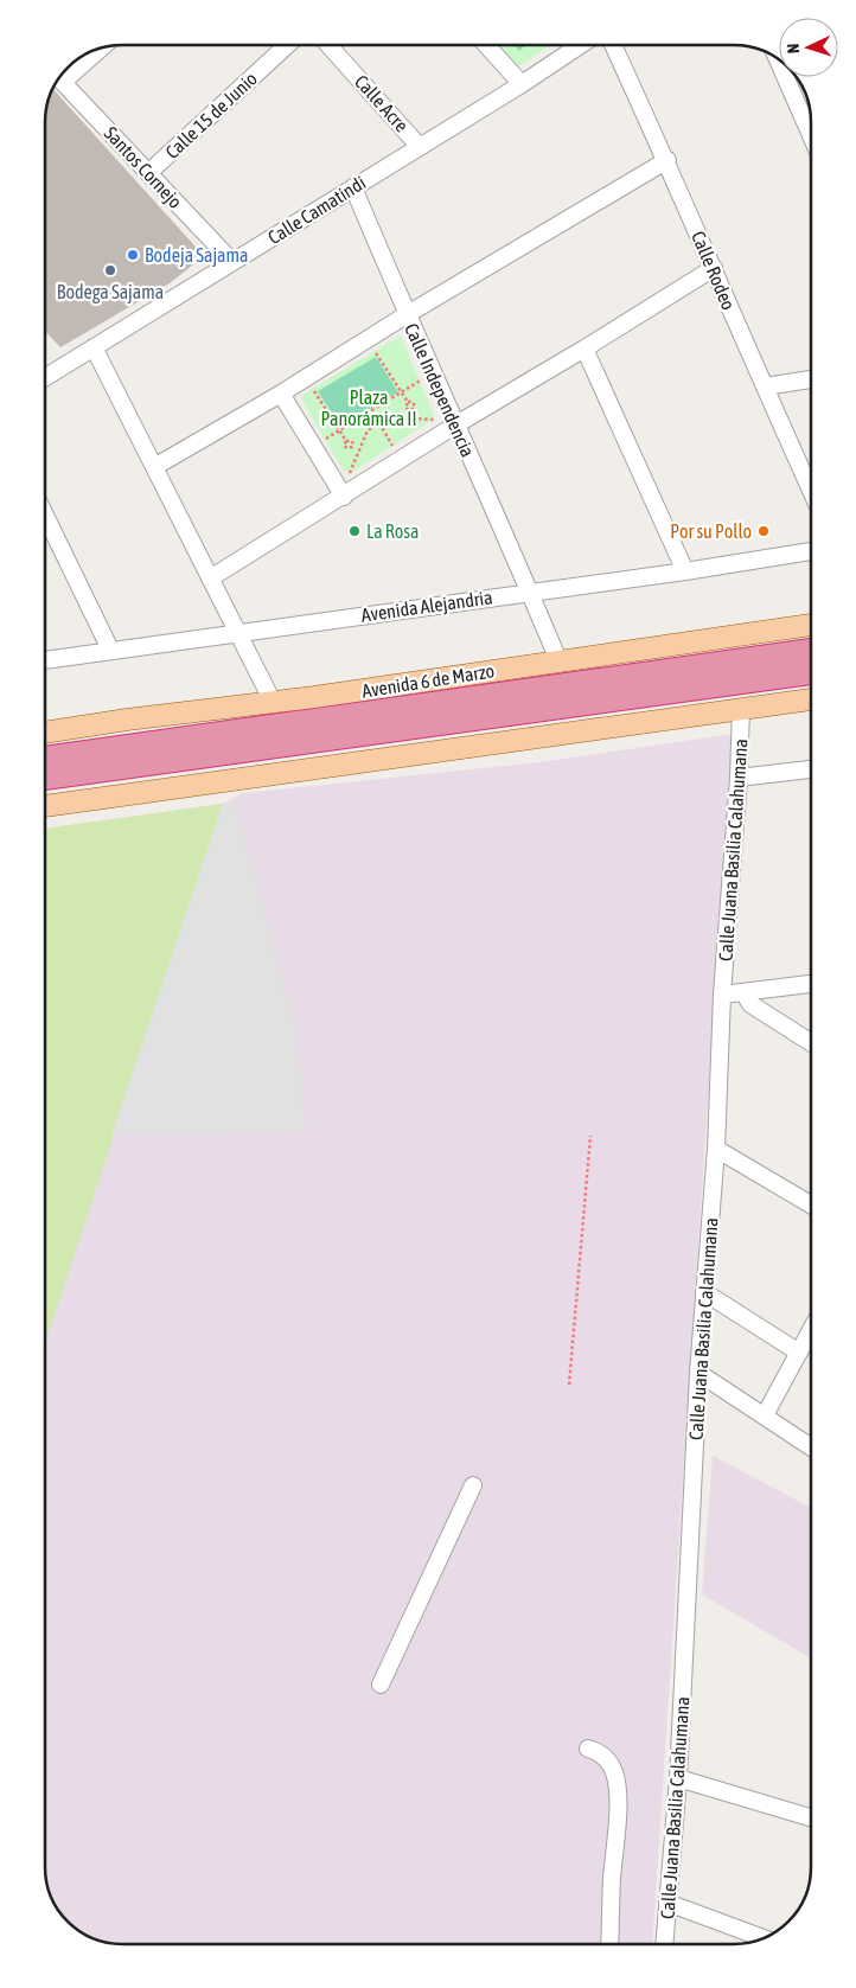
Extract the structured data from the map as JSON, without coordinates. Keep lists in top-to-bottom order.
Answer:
{
  "streets": {
    "highway": ["Avenida 6 de Marzo"],
    "street": [
      "Calle Acre",
      "Calle 15 de Junio",
      "Santos Cornejo",
      "Calle Camatindi",
      "Calle Rodeo",
      "Calle Independencia",
      "Avenida Alejandria",
      "Calle Juana Basilia Calahumana"
    ]
  },
  "crossings": [
    ["Calle Acre", "Calle Camatindi"],
    ["Calle 15 de Junio", "Santos Cornejo"],
    ["Santos Cornejo", "Calle Camatindi"],
    ["Calle Camatindi", "Calle Independencia"],
    ["Calle Independencia", "Avenida Alejandria"],
    ["Calle Independencia", "Avenida 6 de Marzo"]
  ],
  "parks": ["Plaza Panorámica II"],
  "places": [
    "Bodeja Sajama",
    "Bodega Sajama",
    "La Rosa",
    "Por su Pollo"
  ],
  "north": "left"
}
